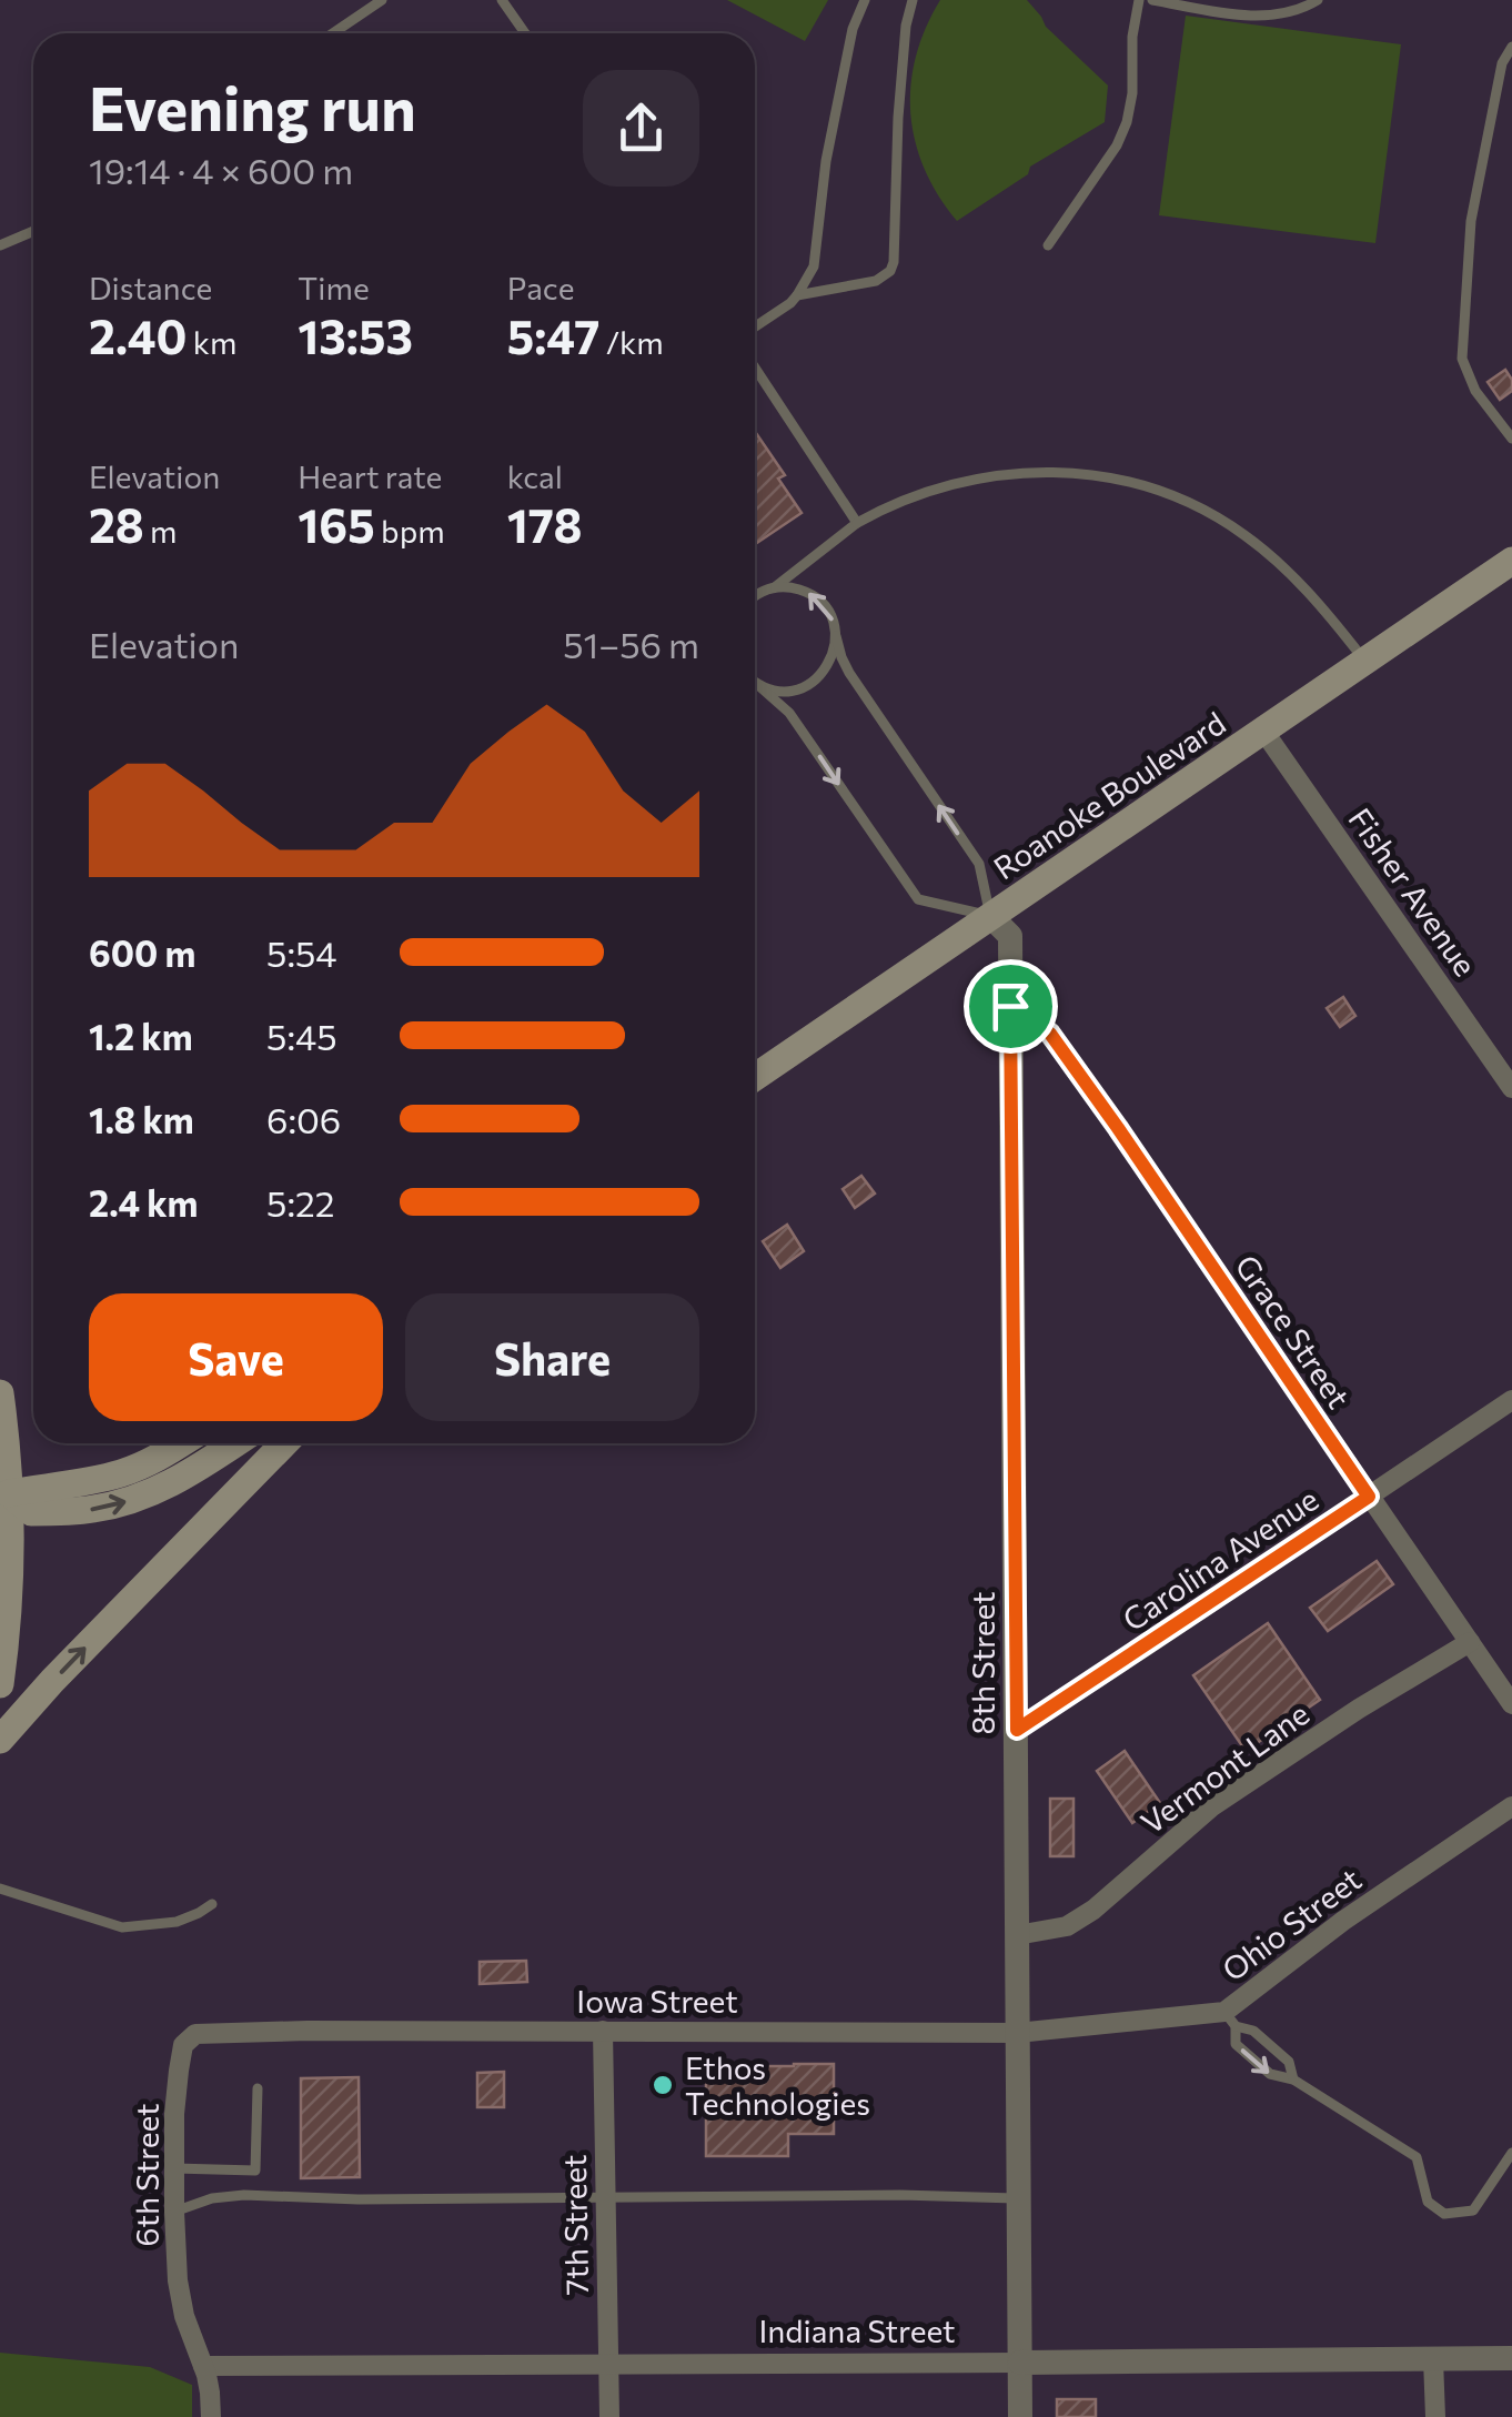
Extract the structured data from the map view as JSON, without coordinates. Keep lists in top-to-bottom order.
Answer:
{
  "streets": {
    "main road": ["Roanoke Boulevard"],
    "street": [
      "Fisher Avenue",
      "Grace Street",
      "Carolina Avenue",
      "8th Street",
      "Vermont Lane",
      "Ohio Street",
      "Iowa Street",
      "6th Street",
      "7th Street",
      "Indiana Street"
    ]
  },
  "crossings": [
    ["Roanoke Boulevard", "Fisher Avenue"],
    ["Roanoke Boulevard", "8th Street"],
    ["Grace Street", "Carolina Avenue"],
    ["Grace Street", "8th Street"],
    ["Grace Street", "Vermont Lane"],
    ["Carolina Avenue", "8th Street"],
    ["8th Street", "Vermont Lane"],
    ["8th Street", "Ohio Street"],
    ["8th Street", "Iowa Street"],
    ["8th Street", "Indiana Street"],
    ["Ohio Street", "Iowa Street"],
    ["Iowa Street", "6th Street"],
    ["Iowa Street", "7th Street"],
    ["6th Street", "Indiana Street"],
    ["7th Street", "Indiana Street"]
  ],
  "places": ["Ethos Technologies"],
  "page": {
    "heading": ["Evening run", "19:14 · 4 × 600 m"],
    "stats": [
      ["Distance", "2.40 km"],
      ["Time", "13:53"],
      ["Pace", "5:47 /km"],
      ["Elevation", "28 m"],
      ["Heart rate", "165 bpm"],
      ["kcal", "178"]
    ],
    "chart": ["Elevation", "51–56 m"],
    "list": [
      {
        "name": "600 m",
        "note": "5:54"
      },
      {
        "name": "1.2 km",
        "note": "5:45"
      },
      {
        "name": "1.8 km",
        "note": "6:06"
      },
      {
        "name": "2.4 km",
        "note": "5:22"
      }
    ],
    "buttons": ["Save", "Share"]
  }
}
